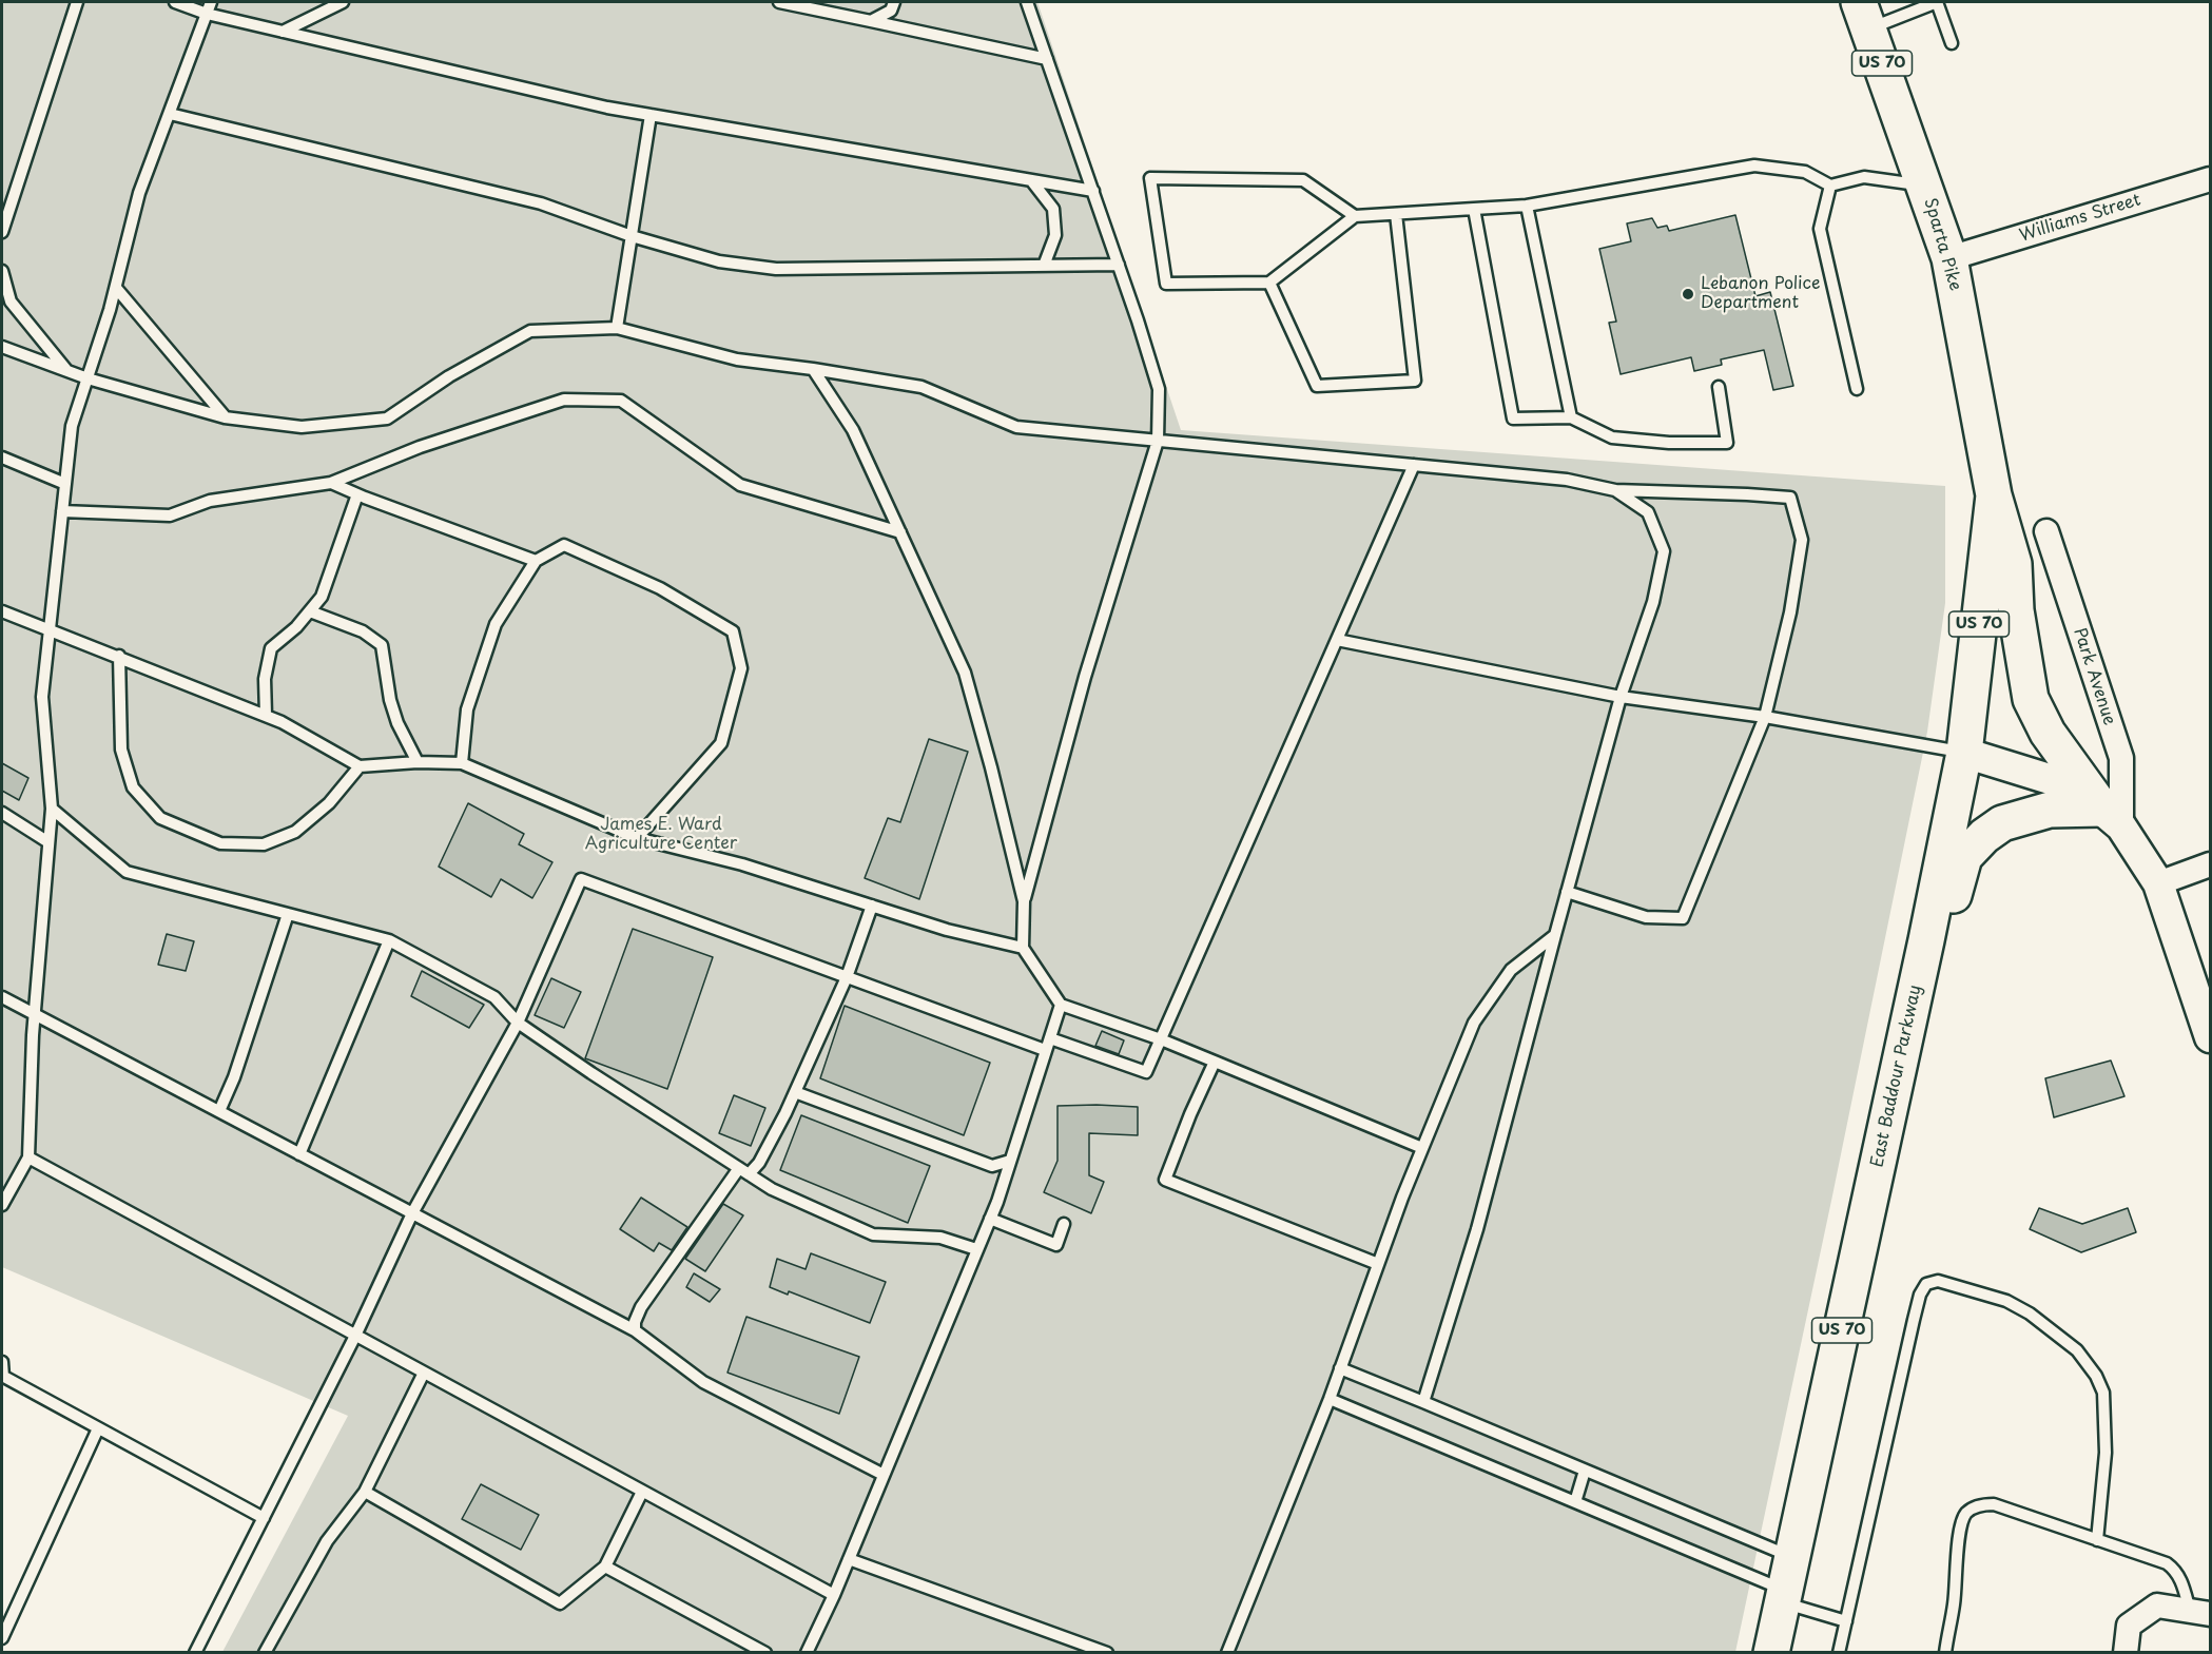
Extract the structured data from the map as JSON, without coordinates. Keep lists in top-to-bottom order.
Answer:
{
  "streets": {
    "main road": ["US 70", "Sparta Pike", "East Baddour Parkway"],
    "street": ["Williams Street", "Park Avenue"]
  },
  "crossings": [
    ["Williams Street", "Sparta Pike"],
    ["Sparta Pike", "East Baddour Parkway"]
  ],
  "parks": ["James E. Ward Agriculture Center"],
  "places": ["Lebanon Police Department"]
}
